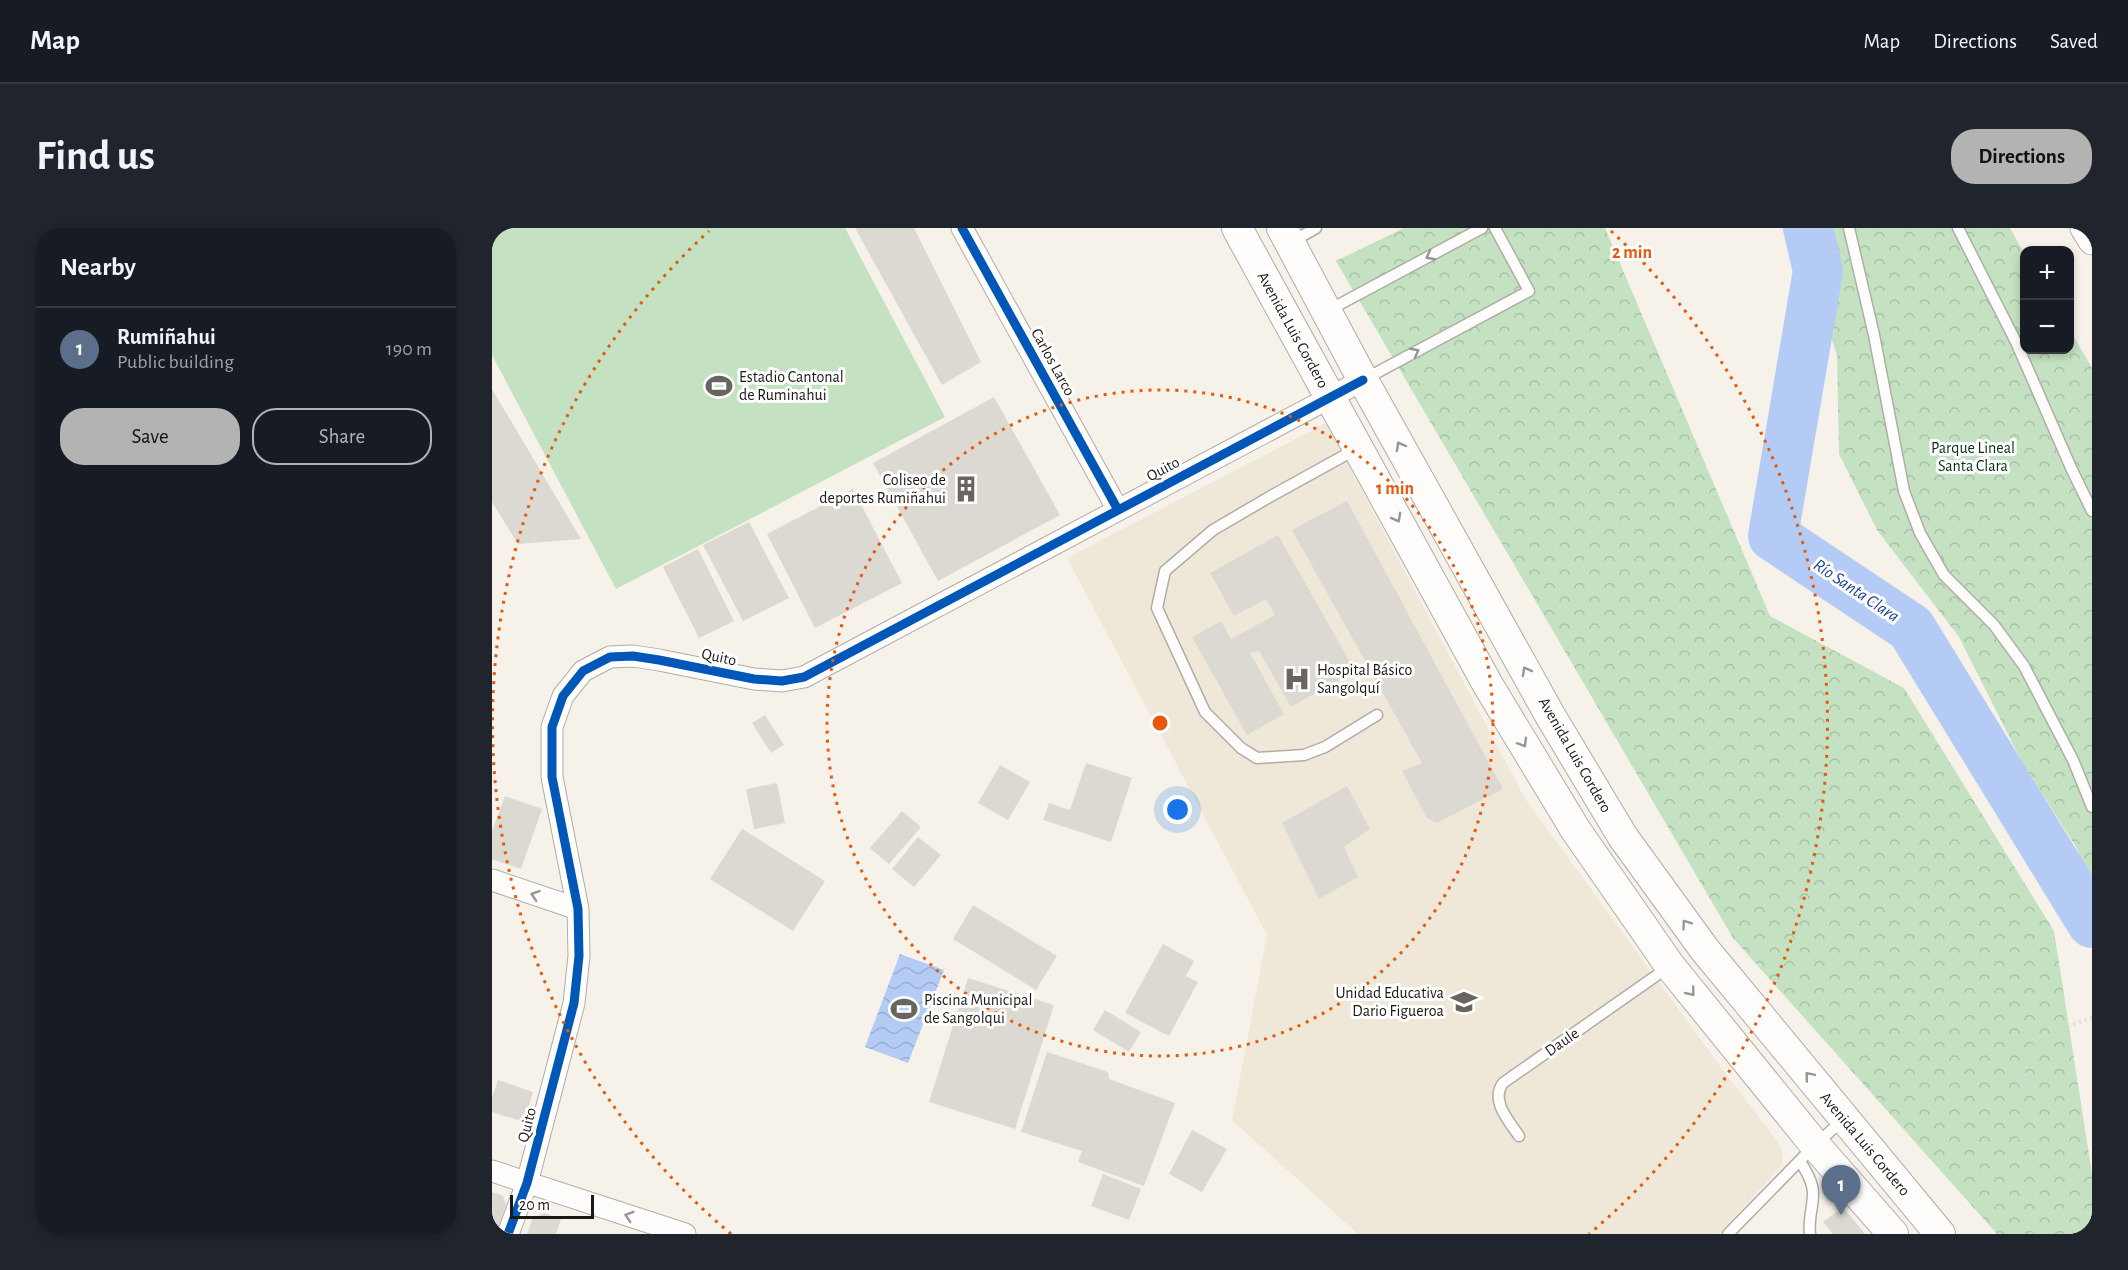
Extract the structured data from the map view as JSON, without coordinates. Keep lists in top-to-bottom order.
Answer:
{
  "streets": {
    "main road": ["Avenida Luis Cordero"],
    "street": ["Carlos Larco", "Quito"],
    "lane": ["Daule"]
  },
  "crossings": [
    ["Avenida Luis Cordero", "Quito"],
    ["Avenida Luis Cordero", "Daule"],
    ["Carlos Larco", "Quito"]
  ],
  "water": ["Río Santa Clara"],
  "parks": ["Parque Lineal Santa Clara"],
  "places": {
    "sports": ["Estadio Cantonal de Ruminahui", "Piscina Municipal de Sangolqui"],
    "building": ["Coliseo de deportes Rumiñahui"],
    "hospital": ["Hospital Básico Sangolquí"],
    "school or university": ["Unidad Educativa Dario Figueroa"]
  },
  "scale_bar": "20 m",
  "page": {
    "header": "Map",
    "nav": ["Map", "Directions", "Saved"],
    "buttons": [
      "Directions",
      ["Save", "Share"]
    ],
    "title": "Find us",
    "heading": "Nearby",
    "map_buttons": ["+", "−"],
    "list": [
      {
        "mark": "1",
        "name": "Rumiñahui",
        "note": "Public building",
        "value": "190 m"
      }
    ],
    "pins": "1",
    "scale": "20 m"
  },
  "rings": ["2 min", "1 min"]
}
